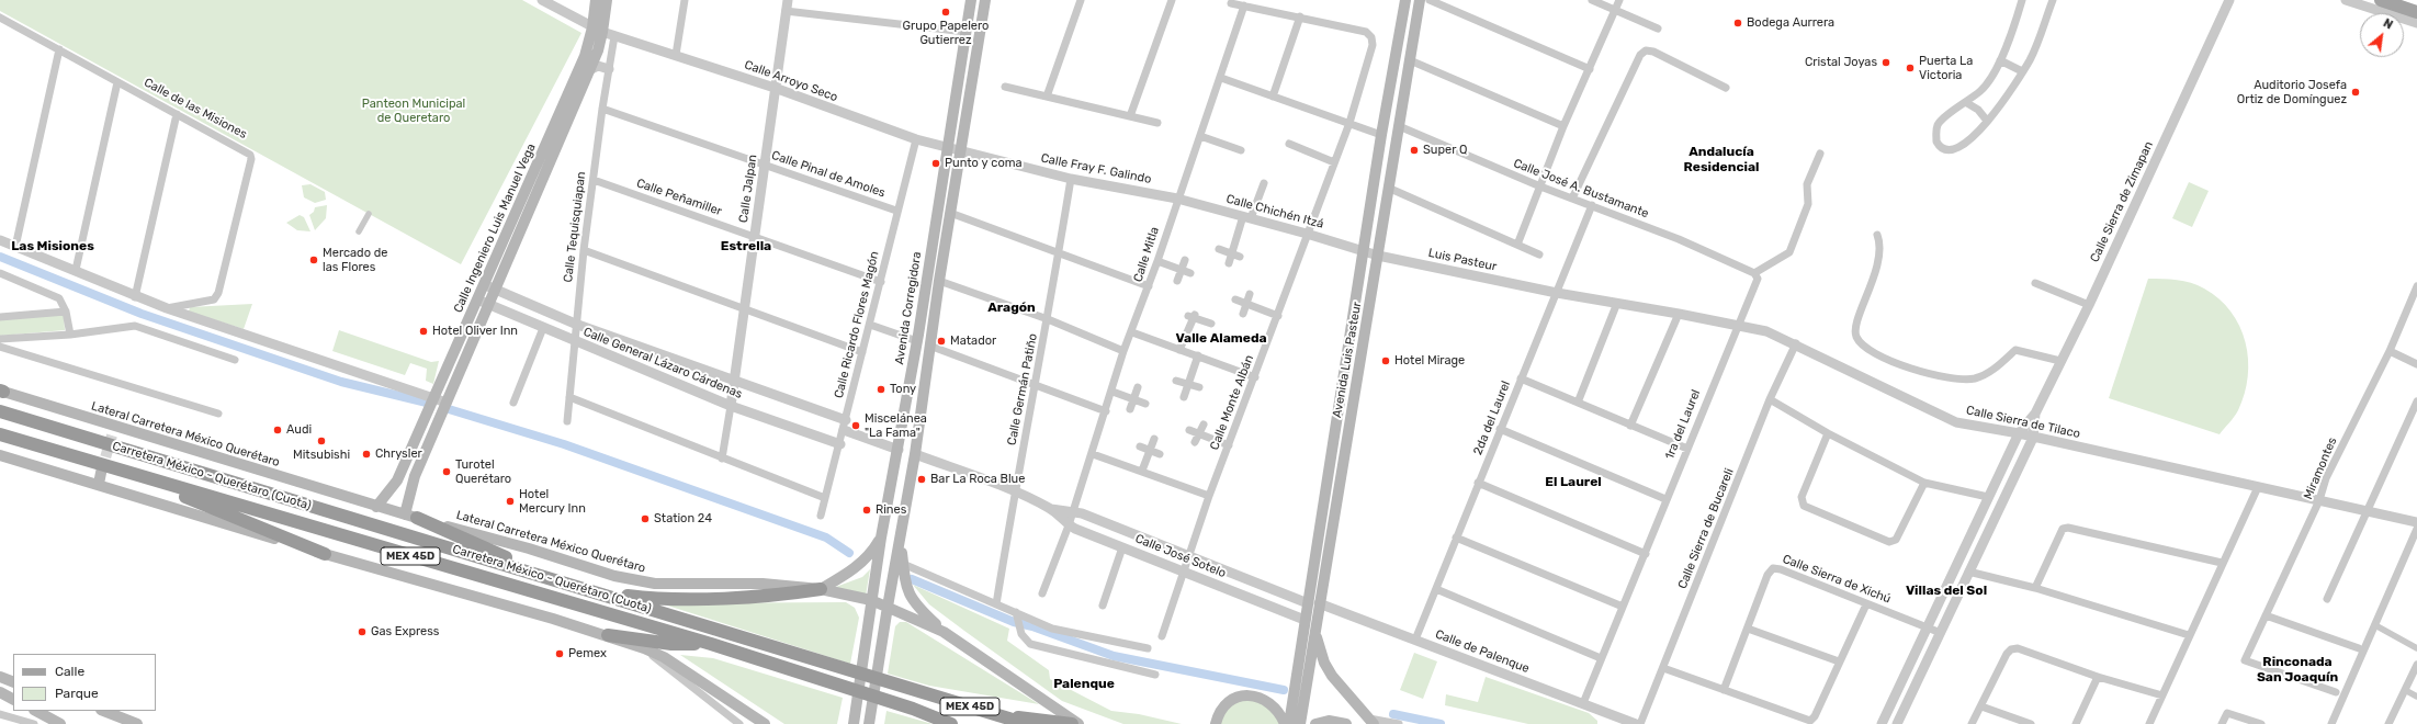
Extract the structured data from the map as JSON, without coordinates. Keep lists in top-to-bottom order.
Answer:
{
  "streets": {
    "highway": ["Carretera México - Querétaro (Cuota)", "MEX 45D"],
    "main road": [
      "Calle Ingeniero Luis Manuel Vega",
      "Avenida Corregidora",
      "Avenida Luis Pasteur",
      "Lateral Carretera México Querétaro"
    ],
    "street": [
      "Calle Arroyo Seco",
      "Calle de las Misiones",
      "Calle Fray F. Galindo",
      "Calle Pinal de Amoles",
      "Calle Jalpan",
      "Calle José A. Bustamante",
      "Calle Peñamiller",
      "Calle Sierra de Zimapan",
      "Calle Chichén Itzá",
      "Calle Tequisquiapan",
      "Calle Mitla",
      "Luis Pasteur",
      "Calle Ricardo Flores Magón",
      "Calle General Lázaro Cárdenas",
      "Calle Germán Patiño",
      "Calle Monte Albán",
      "2da del Laurel",
      "Calle Sierra de Tilaco",
      "1ra del Laurel",
      "Miramontes",
      "Calle Sierra de Bucareli",
      "Calle José Sotelo",
      "Calle Sierra de Xichú",
      "Calle de Palenque"
    ]
  },
  "crossings": [
    ["Calle Arroyo Seco", "Calle Fray F. Galindo"],
    ["Calle Arroyo Seco", "Calle Jalpan"],
    ["Calle Arroyo Seco", "Calle Tequisquiapan"],
    ["Calle Arroyo Seco", "Calle Ingeniero Luis Manuel Vega"],
    ["Calle Arroyo Seco", "Avenida Corregidora"],
    ["Calle Arroyo Seco", "Calle Ricardo Flores Magón"],
    ["Calle de las Misiones", "Calle Ingeniero Luis Manuel Vega"],
    ["Calle Fray F. Galindo", "Calle Chichén Itzá"],
    ["Calle Fray F. Galindo", "Calle Mitla"],
    ["Calle Fray F. Galindo", "Calle Germán Patiño"],
    ["Calle Pinal de Amoles", "Calle Jalpan"],
    ["Calle Pinal de Amoles", "Calle Tequisquiapan"],
    ["Calle Pinal de Amoles", "Calle Ricardo Flores Magón"],
    ["Calle Jalpan", "Calle Peñamiller"],
    ["Calle Jalpan", "Calle General Lázaro Cárdenas"],
    ["Calle José A. Bustamante", "Avenida Luis Pasteur"],
    ["Calle José A. Bustamante", "2da del Laurel"],
    ["Calle José A. Bustamante", "1ra del Laurel"],
    ["Calle Peñamiller", "Calle Tequisquiapan"],
    ["Calle Peñamiller", "Calle Ricardo Flores Magón"],
    ["Calle Sierra de Zimapan", "Calle Sierra de Tilaco"],
    ["Calle Sierra de Zimapan", "Calle Sierra de Xichú"],
    ["Calle Chichén Itzá", "Calle Mitla"],
    ["Calle Chichén Itzá", "Luis Pasteur"],
    ["Calle Chichén Itzá", "Avenida Luis Pasteur"],
    ["Calle Chichén Itzá", "Calle Monte Albán"],
    ["Calle Tequisquiapan", "Calle General Lázaro Cárdenas"],
    ["Calle Ingeniero Luis Manuel Vega", "Calle General Lázaro Cárdenas"],
    ["Calle Ingeniero Luis Manuel Vega", "Lateral Carretera México Querétaro"],
    ["Calle Mitla", "Calle José Sotelo"],
    ["Luis Pasteur", "Avenida Luis Pasteur"],
    ["Luis Pasteur", "2da del Laurel"],
    ["Avenida Corregidora", "Lateral Carretera México Querétaro"],
    ["Calle Ricardo Flores Magón", "Calle General Lázaro Cárdenas"],
    ["Avenida Luis Pasteur", "Calle José Sotelo"],
    ["Avenida Luis Pasteur", "Calle de Palenque"],
    ["Calle Germán Patiño", "Calle José Sotelo"],
    ["Calle Monte Albán", "Calle José Sotelo"],
    ["2da del Laurel", "Calle de Palenque"],
    ["Calle Sierra de Tilaco", "1ra del Laurel"],
    ["Calle Sierra de Tilaco", "Miramontes"],
    ["Calle Sierra de Tilaco", "Calle Sierra de Bucareli"],
    ["1ra del Laurel", "Calle de Palenque"],
    ["Calle José Sotelo", "Calle de Palenque"]
  ],
  "districts": [
    "Andalucía Residencial",
    "Las Misiones",
    "Estrella",
    "Aragón",
    "Valle Alameda",
    "El Laurel",
    "Villas del Sol",
    "Rinconada San Joaquín",
    "Palenque"
  ],
  "parks": ["Panteon Municipal de Queretaro"],
  "places": [
    "Grupo Papelero Gutierrez",
    "Bodega Aurrera",
    "Cristal Joyas",
    "Puerta La Victoria",
    "Auditorio Josefa Ortiz de Domínguez",
    "Super Q",
    "Punto y coma",
    "Mercado de las Flores",
    "Hotel Oliver Inn",
    "Matador",
    "Hotel Mirage",
    "Tony",
    "Miscelánea \"La Fama\"",
    "Audi",
    "Mitsubishi",
    "Chrysler",
    "Turotel Querétaro",
    "Bar La Roca Blue",
    "Hotel Mercury Inn",
    "Rines",
    "Station 24",
    "Gas Express",
    "Pemex"
  ],
  "legend": ["Calle", "Parque"],
  "north": "top right"
}
